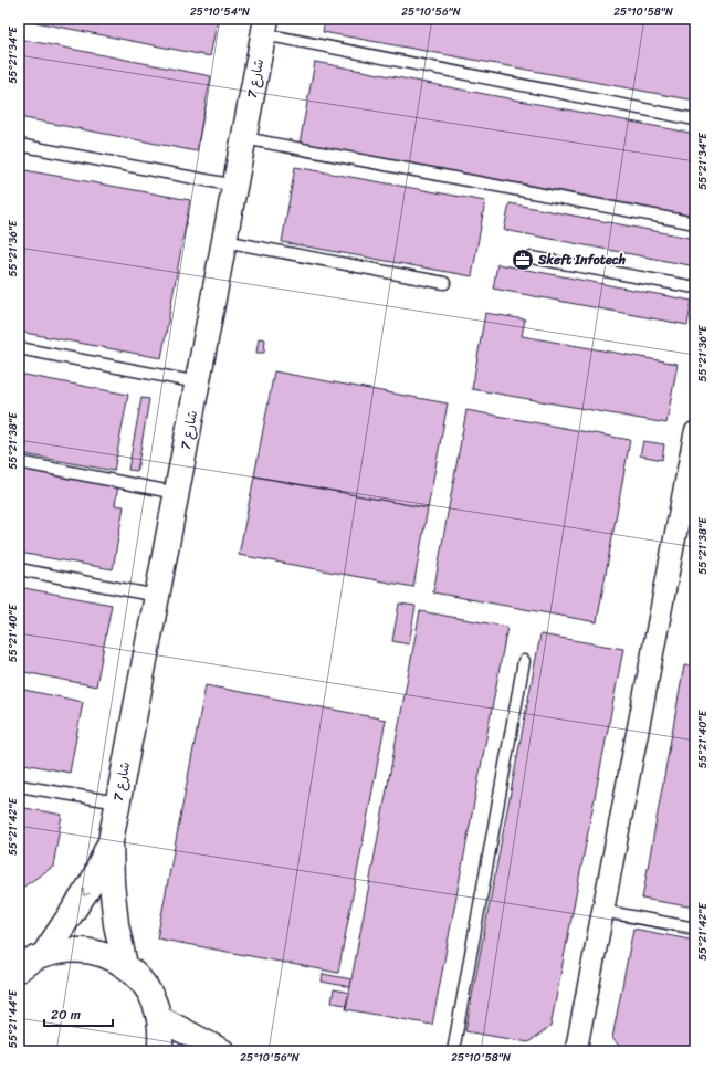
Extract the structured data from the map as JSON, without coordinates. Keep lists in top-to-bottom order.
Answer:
{
  "streets": {
    "street": ["شارع 7"]
  },
  "places": {
    "office": ["Skeft Infotech"]
  },
  "scale_bar": "20 m",
  "coordinates": [
    "25°10'54\"N",
    "25°10'56\"N",
    "25°10'58\"N",
    "55°21'34\"E",
    "55°21'36\"E",
    "55°21'38\"E",
    "55°21'40\"E",
    "55°21'42\"E",
    "55°21'44\"E"
  ]
}
